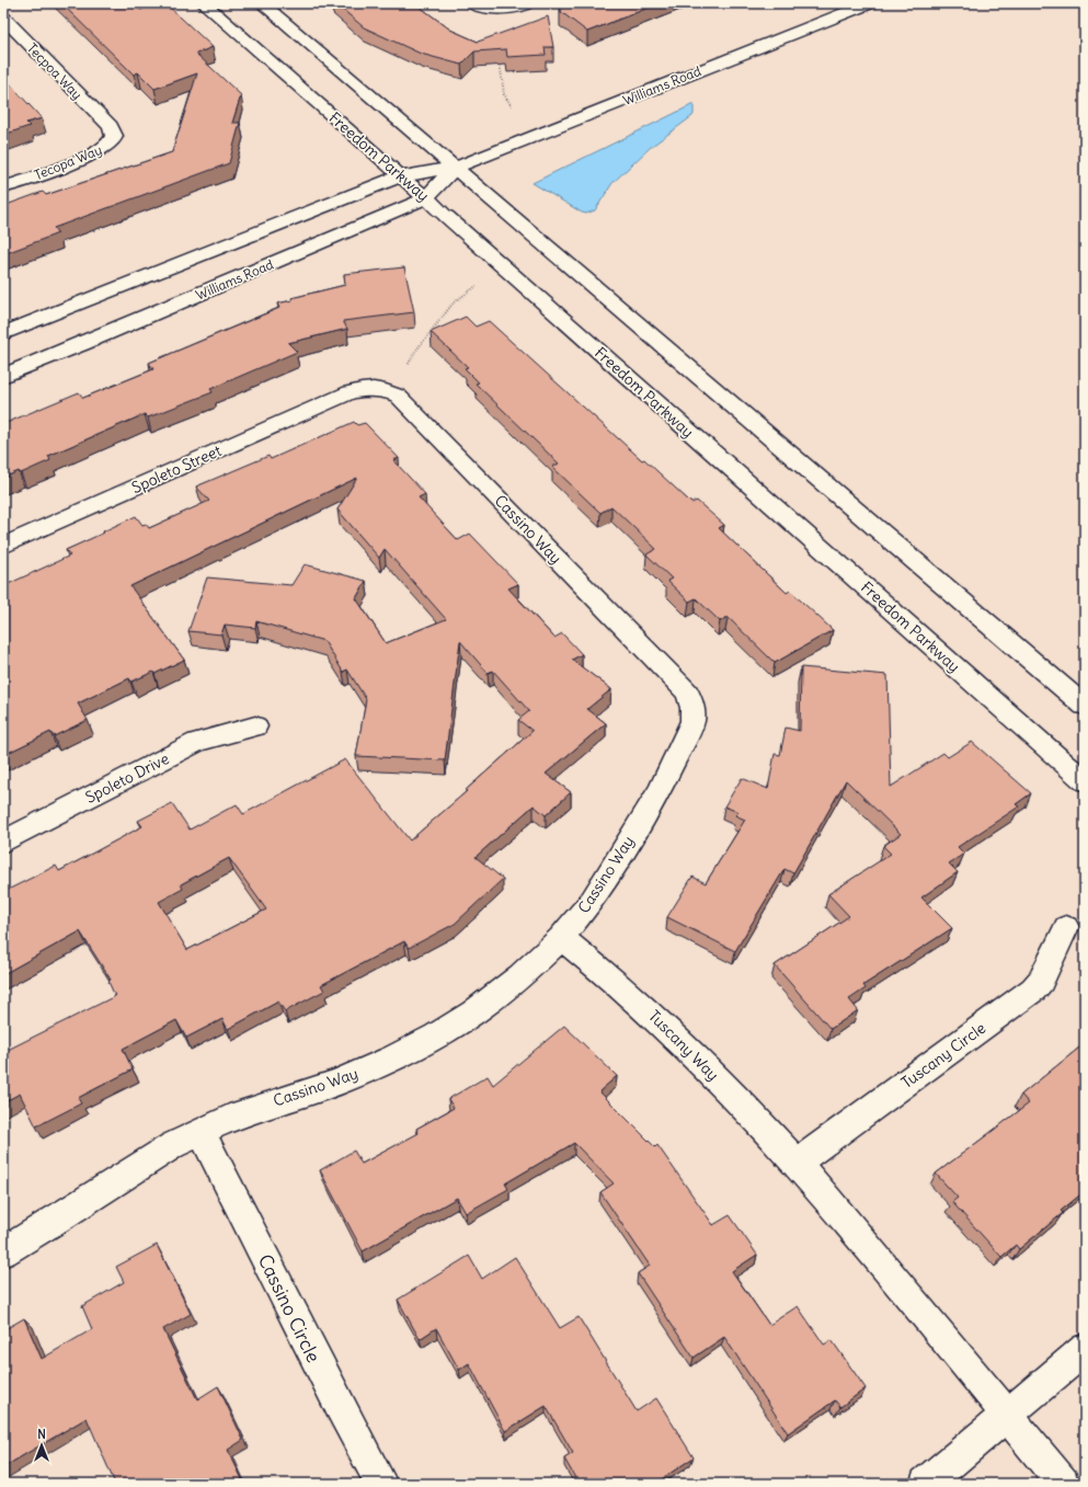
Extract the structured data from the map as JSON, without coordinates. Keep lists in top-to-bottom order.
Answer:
{
  "streets": {
    "street": [
      "Tecpoa Way",
      "Williams Road",
      "Freedom Parkway",
      "Tecopa Way",
      "Spoleto Street",
      "Cassino Way",
      "Spoleto Drive",
      "Tuscany Way",
      "Tuscany Circle",
      "Cassino Circle"
    ]
  },
  "crossings": [
    ["Tecpoa Way", "Tecopa Way"],
    ["Williams Road", "Freedom Parkway"],
    ["Spoleto Street", "Cassino Way"],
    ["Cassino Way", "Tuscany Way"],
    ["Cassino Way", "Cassino Circle"],
    ["Tuscany Way", "Tuscany Circle"]
  ],
  "north": "top"
}
